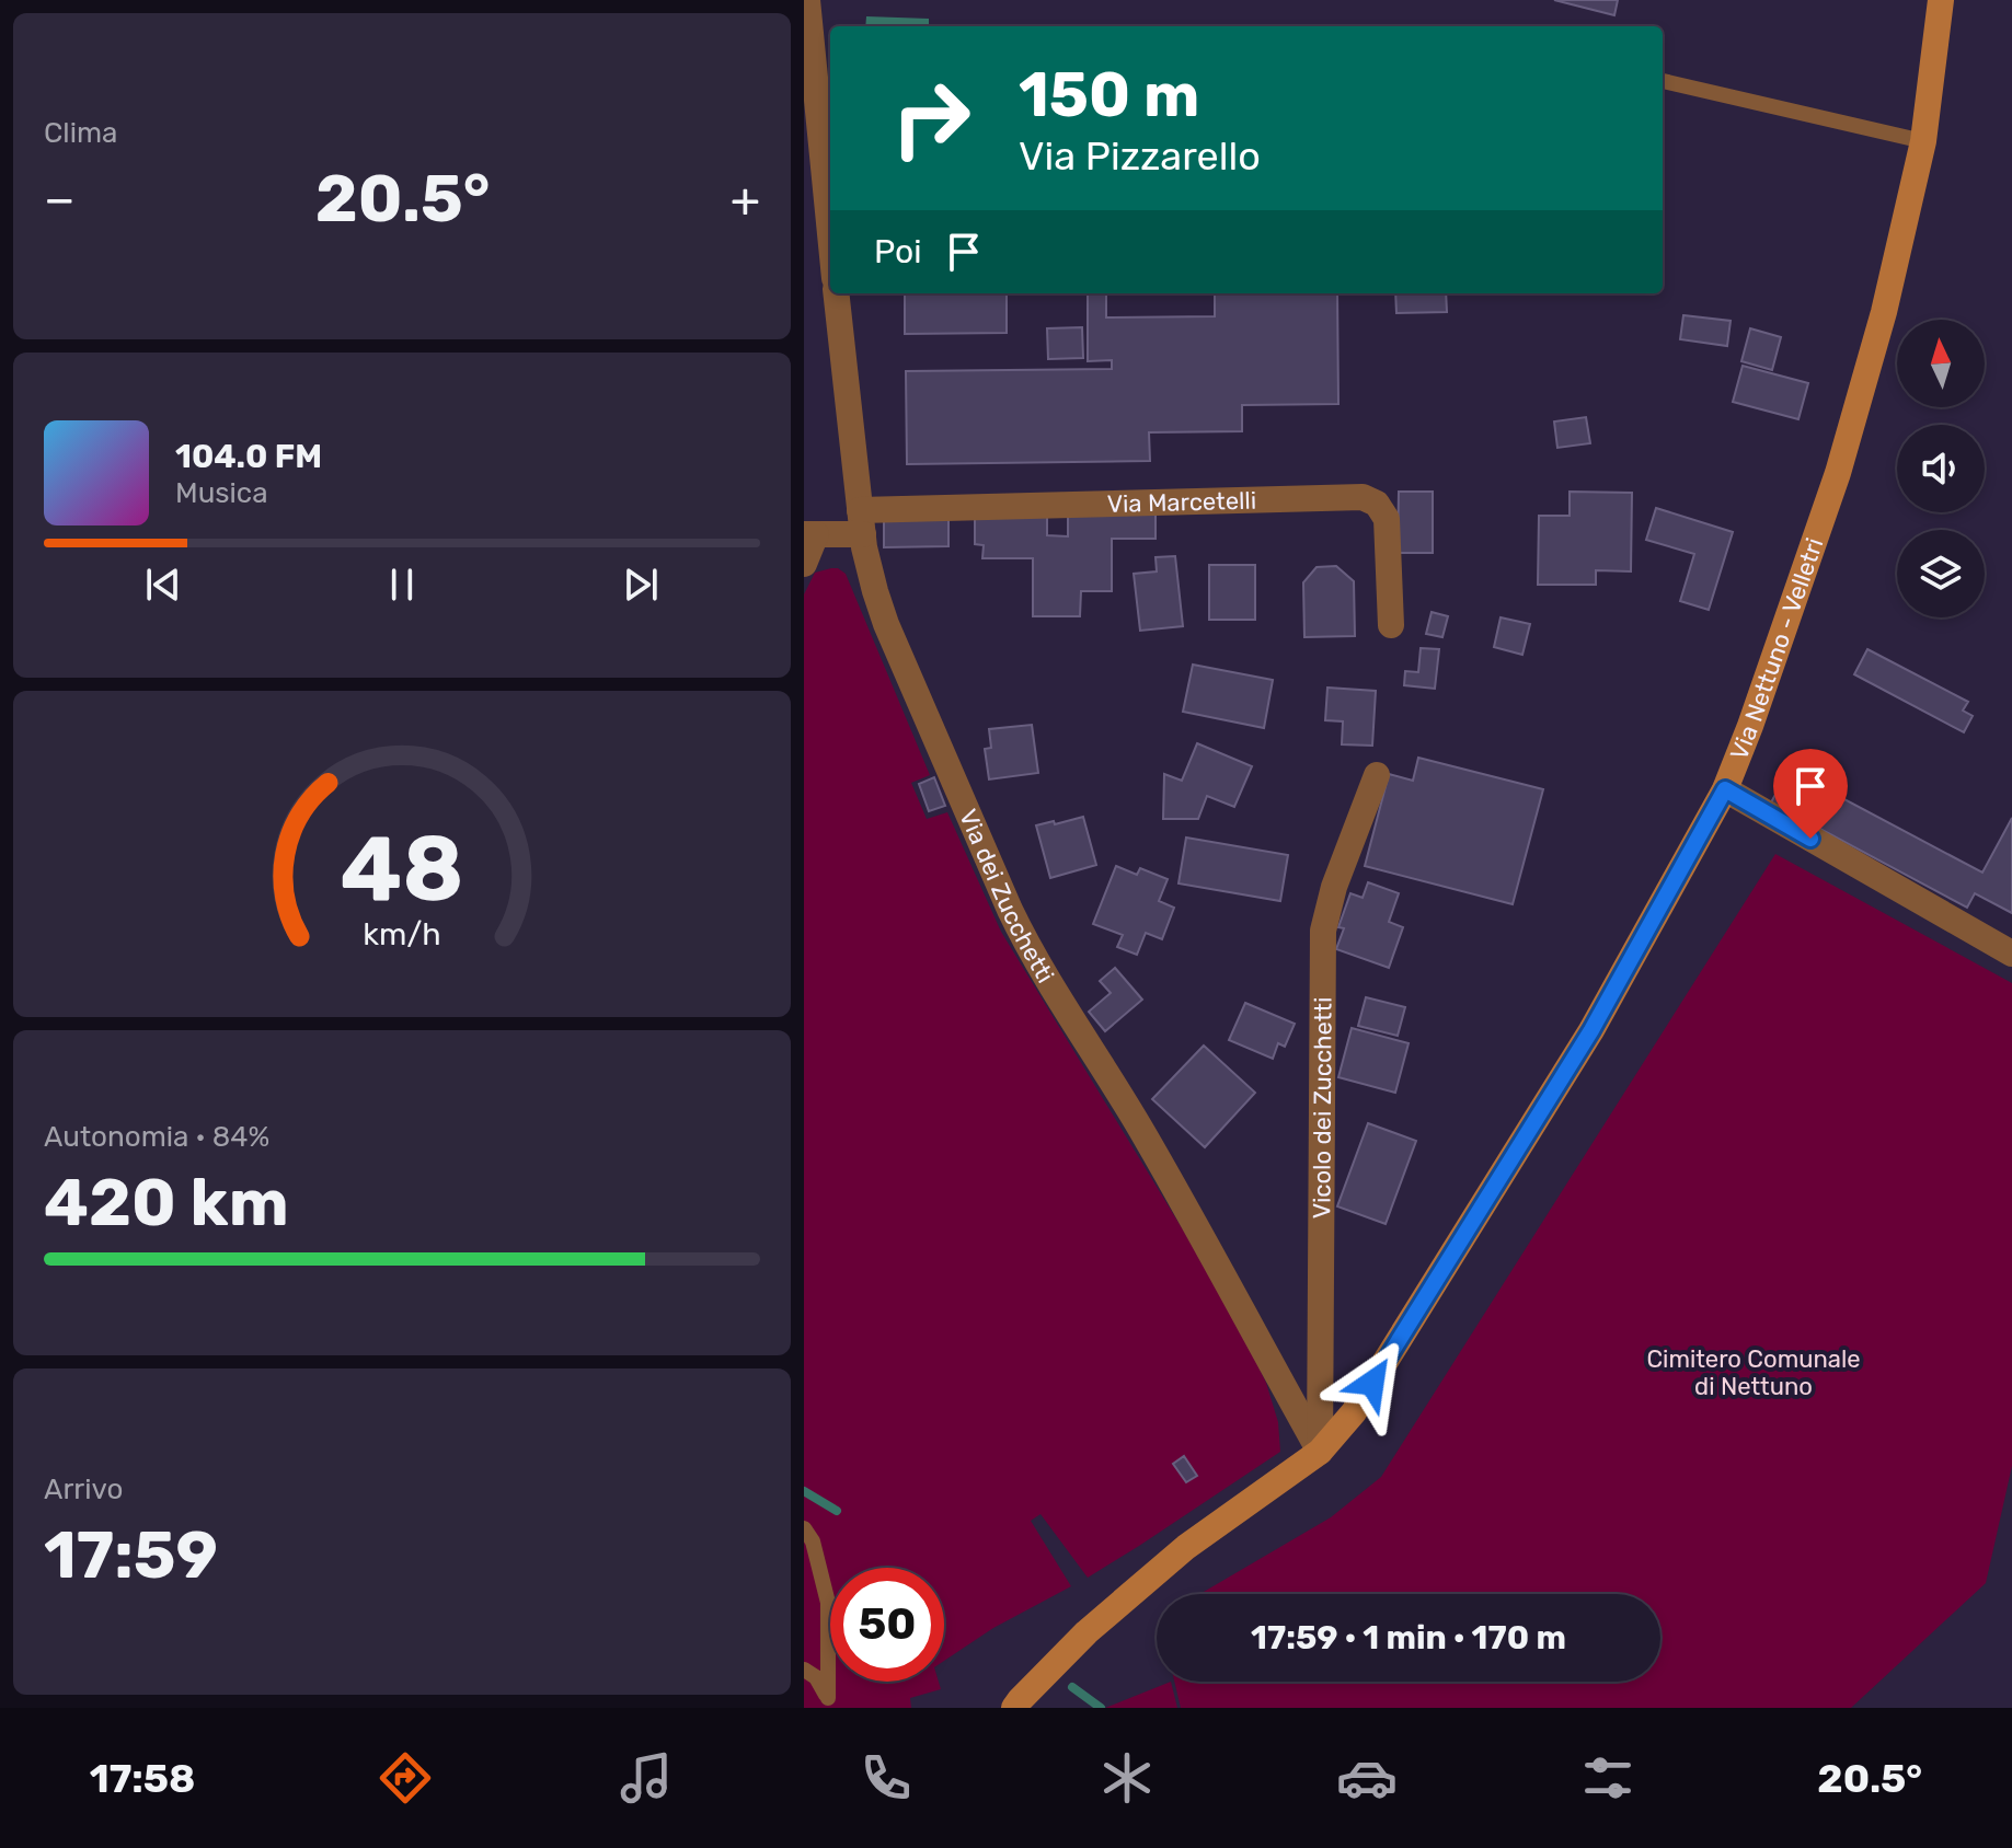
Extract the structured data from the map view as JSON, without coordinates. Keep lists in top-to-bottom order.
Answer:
{
  "streets": {
    "main road": ["Via Nettuno - Velletri"],
    "street": ["Via Marcetelli", "Via dei Zucchetti", "Vicolo dei Zucchetti"]
  },
  "crossings": [
    ["Via Marcetelli", "Via dei Zucchetti"],
    ["Via Nettuno - Velletri", "Via dei Zucchetti"],
    ["Via Nettuno - Velletri", "Vicolo dei Zucchetti"],
    ["Via dei Zucchetti", "Vicolo dei Zucchetti"]
  ],
  "parks": ["Cimitero Comunale di Nettuno"],
  "north": "top",
  "page": {
    "tile": [
      "Clima",
      ["Autonomia · 84%", "420 km"],
      ["Arrivo", "17:59"]
    ],
    "turn": ["150 m", "Via Pizzarello"],
    "heat": ["−", "20.5°", "+"],
    "then": "Poi",
    "song": ["104.0 FM", "Musica"],
    "limit": "50",
    "trip": "17:59 · 1 min · 170 m",
    "tabs": ["17:58", "20.5°"],
    "gauge": ["48", "km/h"]
  }
}
